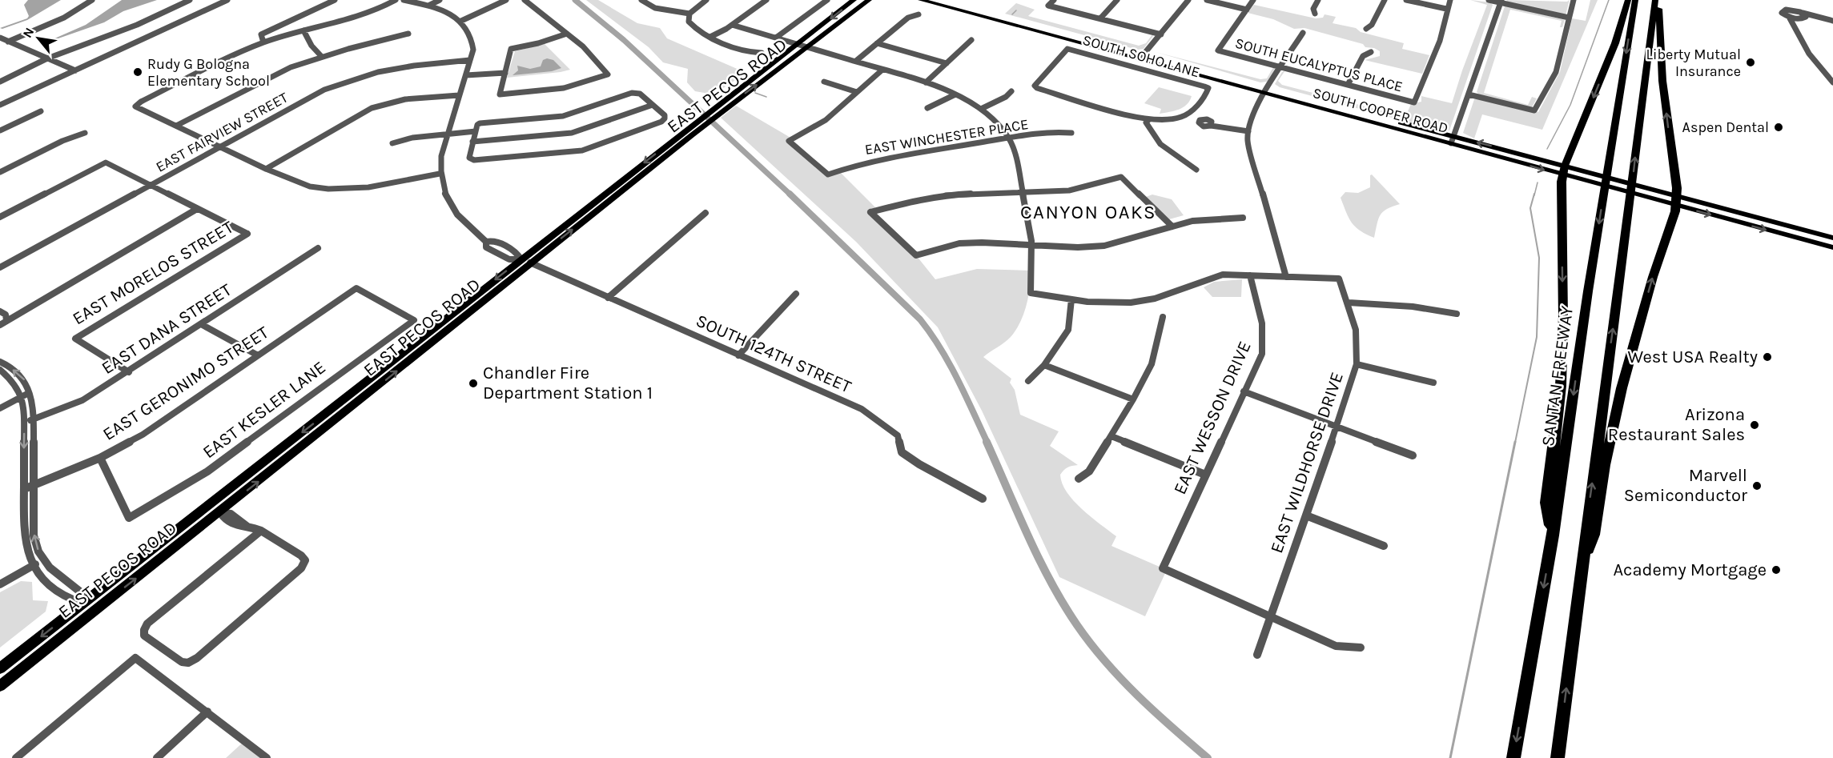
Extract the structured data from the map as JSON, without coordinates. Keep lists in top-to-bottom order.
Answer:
{
  "streets": {
    "highway": ["SANTAN FREEWAY"],
    "main road": ["EAST PECOS ROAD", "SOUTH COOPER ROAD"],
    "street": [
      "SOUTH SOHO LANE",
      "SOUTH EUCALYPTUS PLACE",
      "EAST FAIRVIEW STREET",
      "EAST WINCHESTER PLACE",
      "EAST MORELOS STREET",
      "EAST DANA STREET",
      "SOUTH 124TH STREET",
      "EAST GERONIMO STREET",
      "EAST KESLER LANE",
      "EAST WESSON DRIVE",
      "EAST WILDHORSE DRIVE"
    ]
  },
  "crossings": [
    ["EAST PECOS ROAD", "SOUTH 124TH STREET"],
    ["EAST MORELOS STREET", "EAST DANA STREET"],
    ["EAST GERONIMO STREET", "EAST KESLER LANE"],
    ["EAST WESSON DRIVE", "EAST WILDHORSE DRIVE"]
  ],
  "districts": ["CANYON OAKS"],
  "places": [
    "Liberty Mutual Insurance",
    "Rudy G Bologna Elementary School",
    "Aspen Dental",
    "West USA Realty",
    "Chandler Fire Department Station 1",
    "Arizona Restaurant Sales",
    "Marvell Semiconductor",
    "Academy Mortgage"
  ],
  "north": "top left"
}
